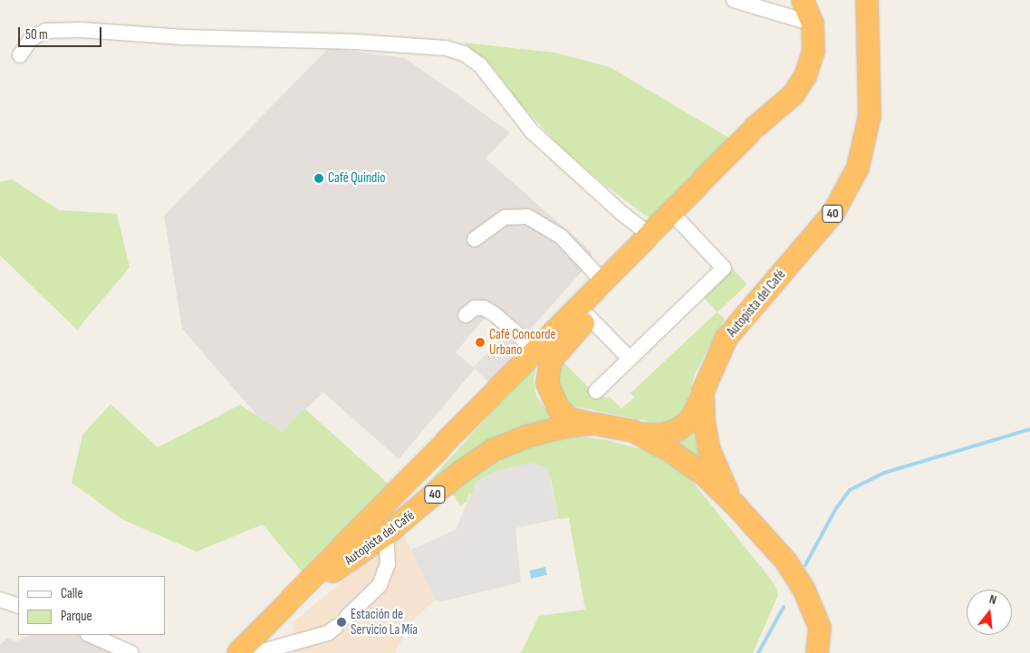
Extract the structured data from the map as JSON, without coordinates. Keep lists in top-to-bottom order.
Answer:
{
  "streets": {
    "highway": ["40", "Autopista del Café"]
  },
  "crossings": [
    ["40", "Autopista del Café"]
  ],
  "places": ["Café Quindío", "Café Concorde Urbano", "Estación de Servicio La Mía"],
  "legend": ["Calle", "Parque"],
  "scale_bar": "50 m",
  "north": "top"
}
